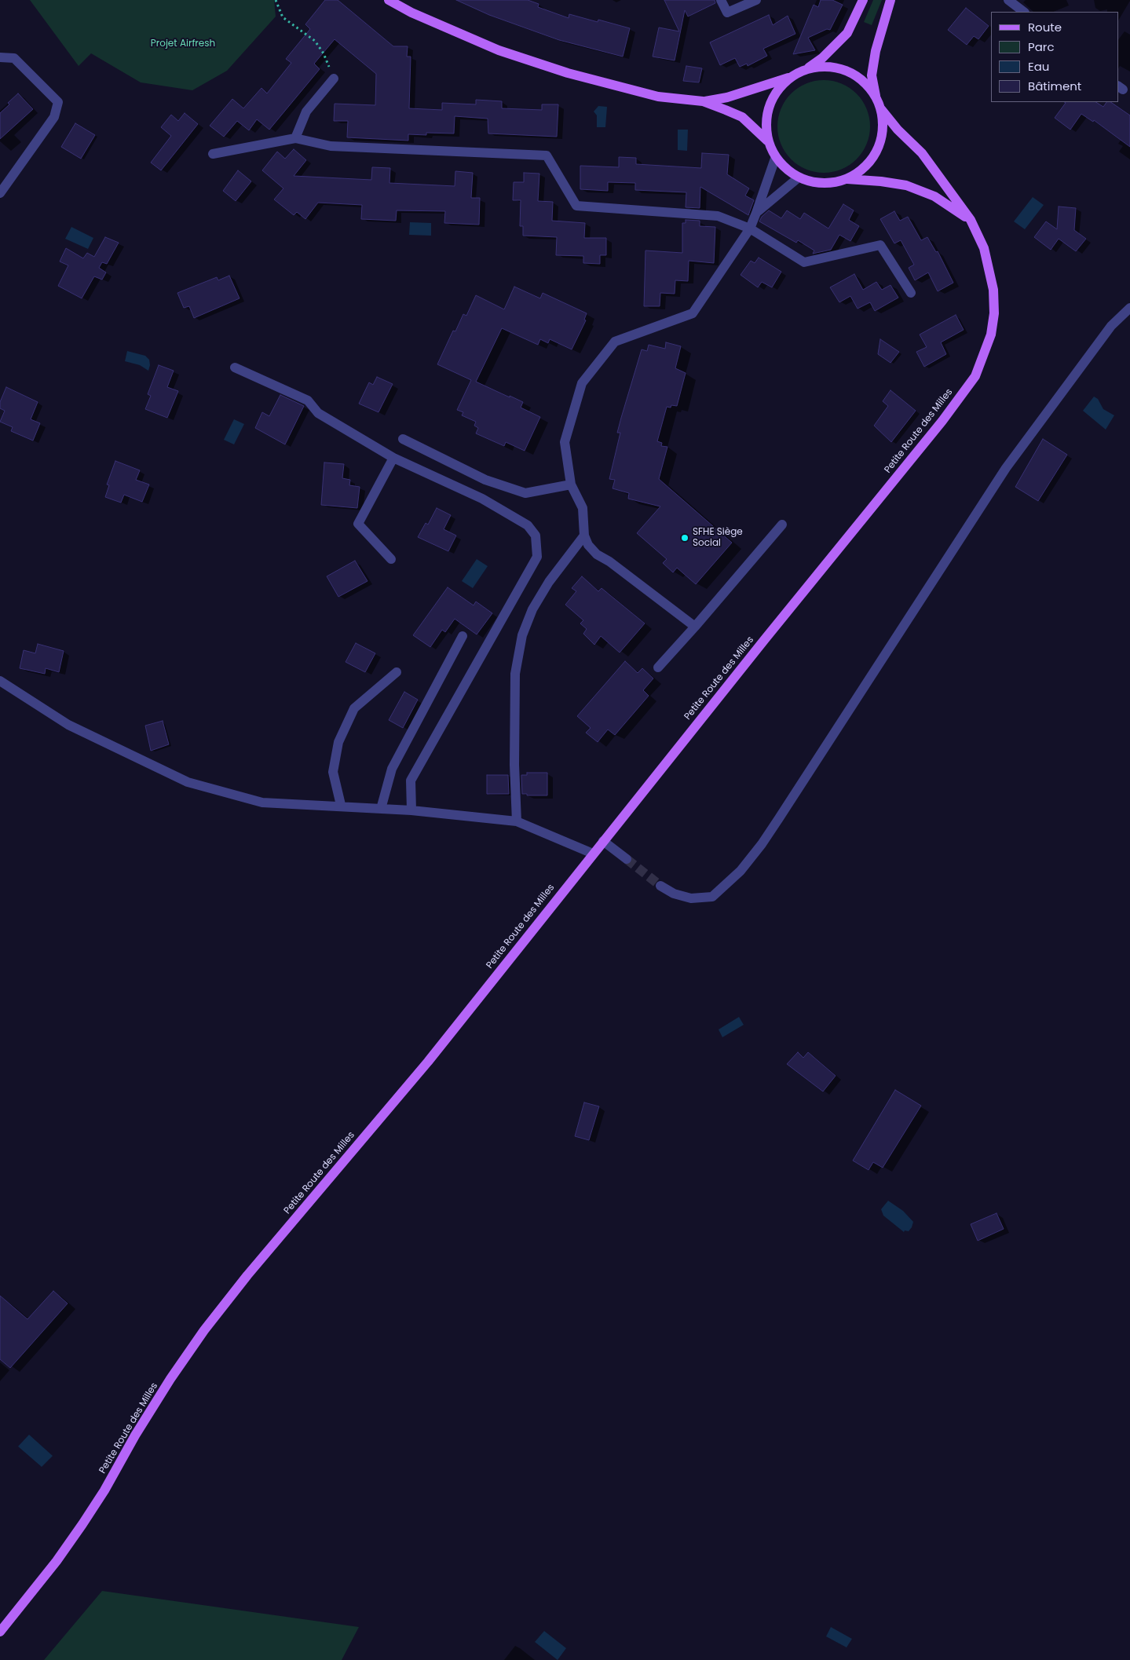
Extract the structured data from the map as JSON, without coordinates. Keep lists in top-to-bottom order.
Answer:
{
  "streets": {
    "main road": ["Petite Route des Milles"]
  },
  "parks": ["Projet Airfresh"],
  "places": ["SFHE Siège Social"],
  "legend": [
    "Route",
    "Parc",
    "Eau",
    "Bâtiment"
  ]
}
